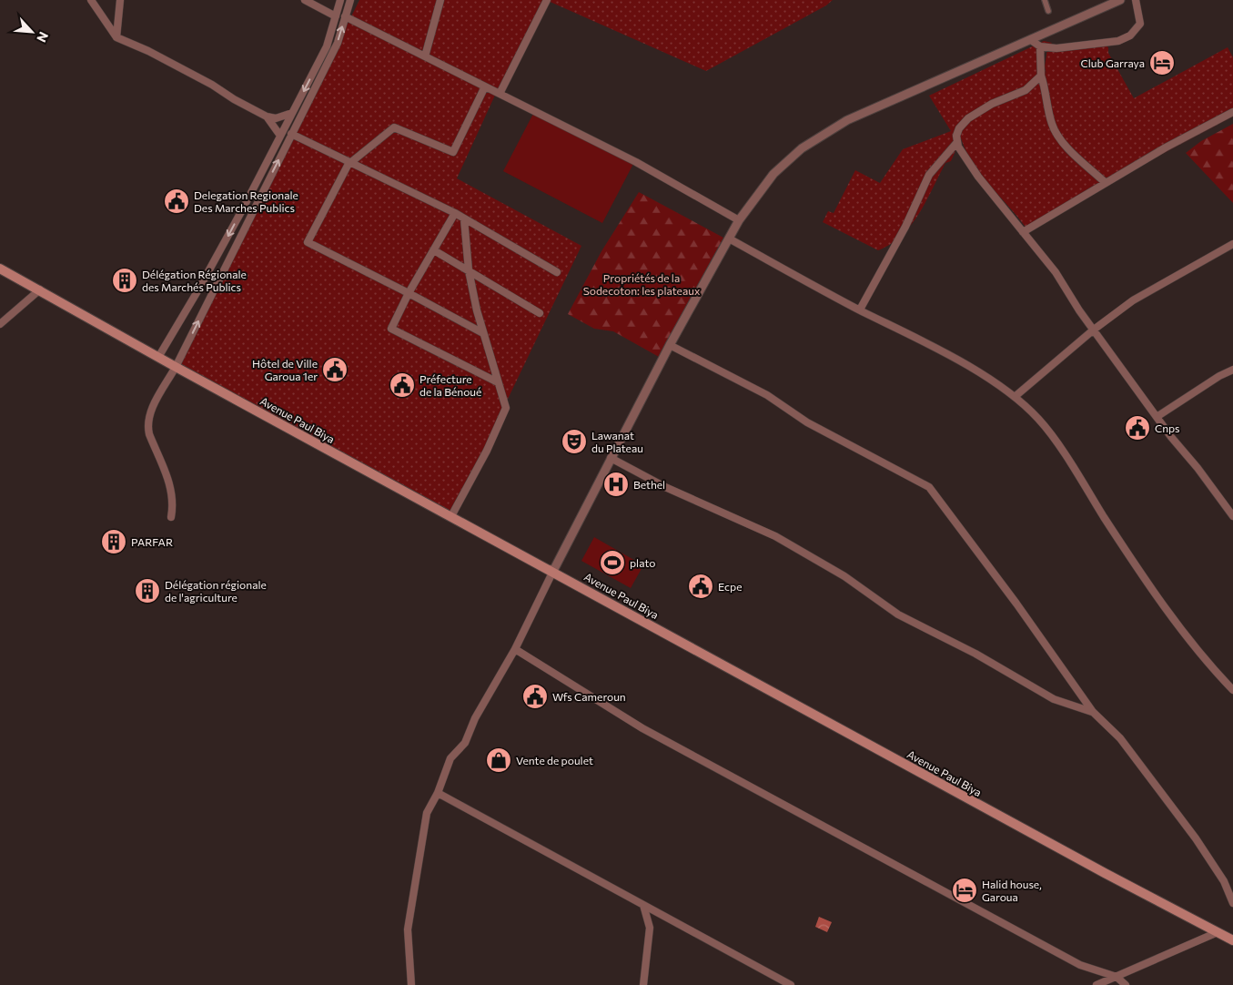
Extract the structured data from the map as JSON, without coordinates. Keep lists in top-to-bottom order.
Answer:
{
  "streets": {
    "main road": ["Avenue Paul Biya"]
  },
  "parks": ["Propriétés de la Sodecoton: les plateaux"],
  "places": {
    "hotel": ["Club Garraya", "Halid house, Garoua"],
    "public building": [
      "Delegation Regionale Des Marches Publics",
      "Hôtel de Ville Garoua 1er",
      "Préfecture de la Bénoué",
      "Cnps",
      "Ecpe",
      "Wfs Cameroun"
    ],
    "building": ["Délégation Régionale des Marchés Publics", "PARFAR", "Délégation régionale de l'agriculture"],
    "theatre": ["Lawanat du Plateau"],
    "hospital": ["Bethel"],
    "sports": ["plato"],
    "shop": ["Vente de poulet"]
  },
  "north": "bottom right"
}
